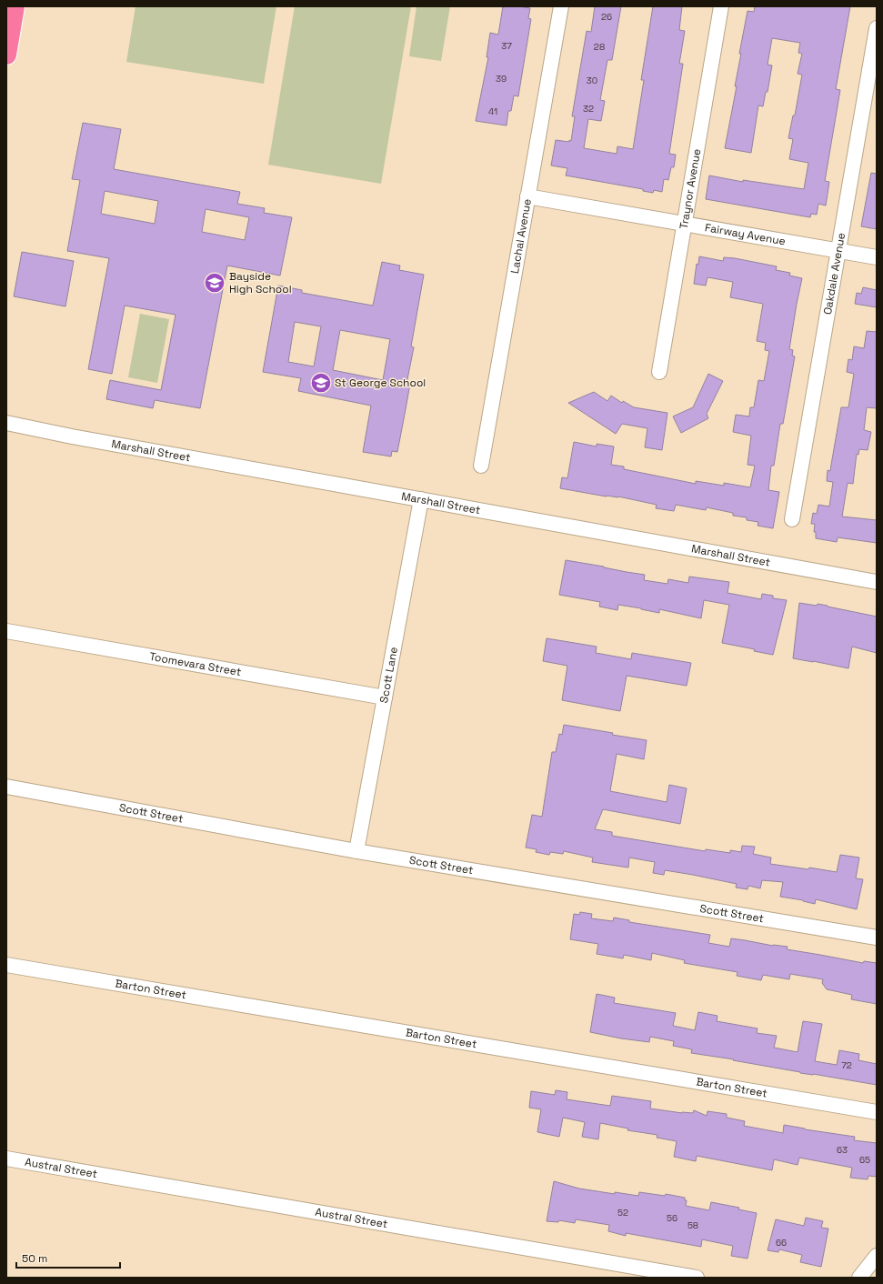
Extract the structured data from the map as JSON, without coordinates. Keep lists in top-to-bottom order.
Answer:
{
  "streets": {
    "street": [
      "Traynor Avenue",
      "Fairway Avenue",
      "Lachal Avenue",
      "Oakdale Avenue",
      "Marshall Street",
      "Toomevara Street",
      "Scott Lane",
      "Scott Street",
      "Barton Street",
      "Austral Street"
    ]
  },
  "crossings": [
    ["Traynor Avenue", "Fairway Avenue"],
    ["Fairway Avenue", "Lachal Avenue"],
    ["Fairway Avenue", "Oakdale Avenue"],
    ["Marshall Street", "Scott Lane"],
    ["Toomevara Street", "Scott Lane"],
    ["Scott Lane", "Scott Street"]
  ],
  "places": {
    "school or university": ["Bayside High School", "St George School"]
  },
  "house_numbers": [
    "26",
    "37",
    "28",
    "39",
    "30",
    "32",
    "41",
    "72",
    "63",
    "65",
    "52",
    "56",
    "58",
    "66"
  ],
  "scale_bar": "50 m"
}
